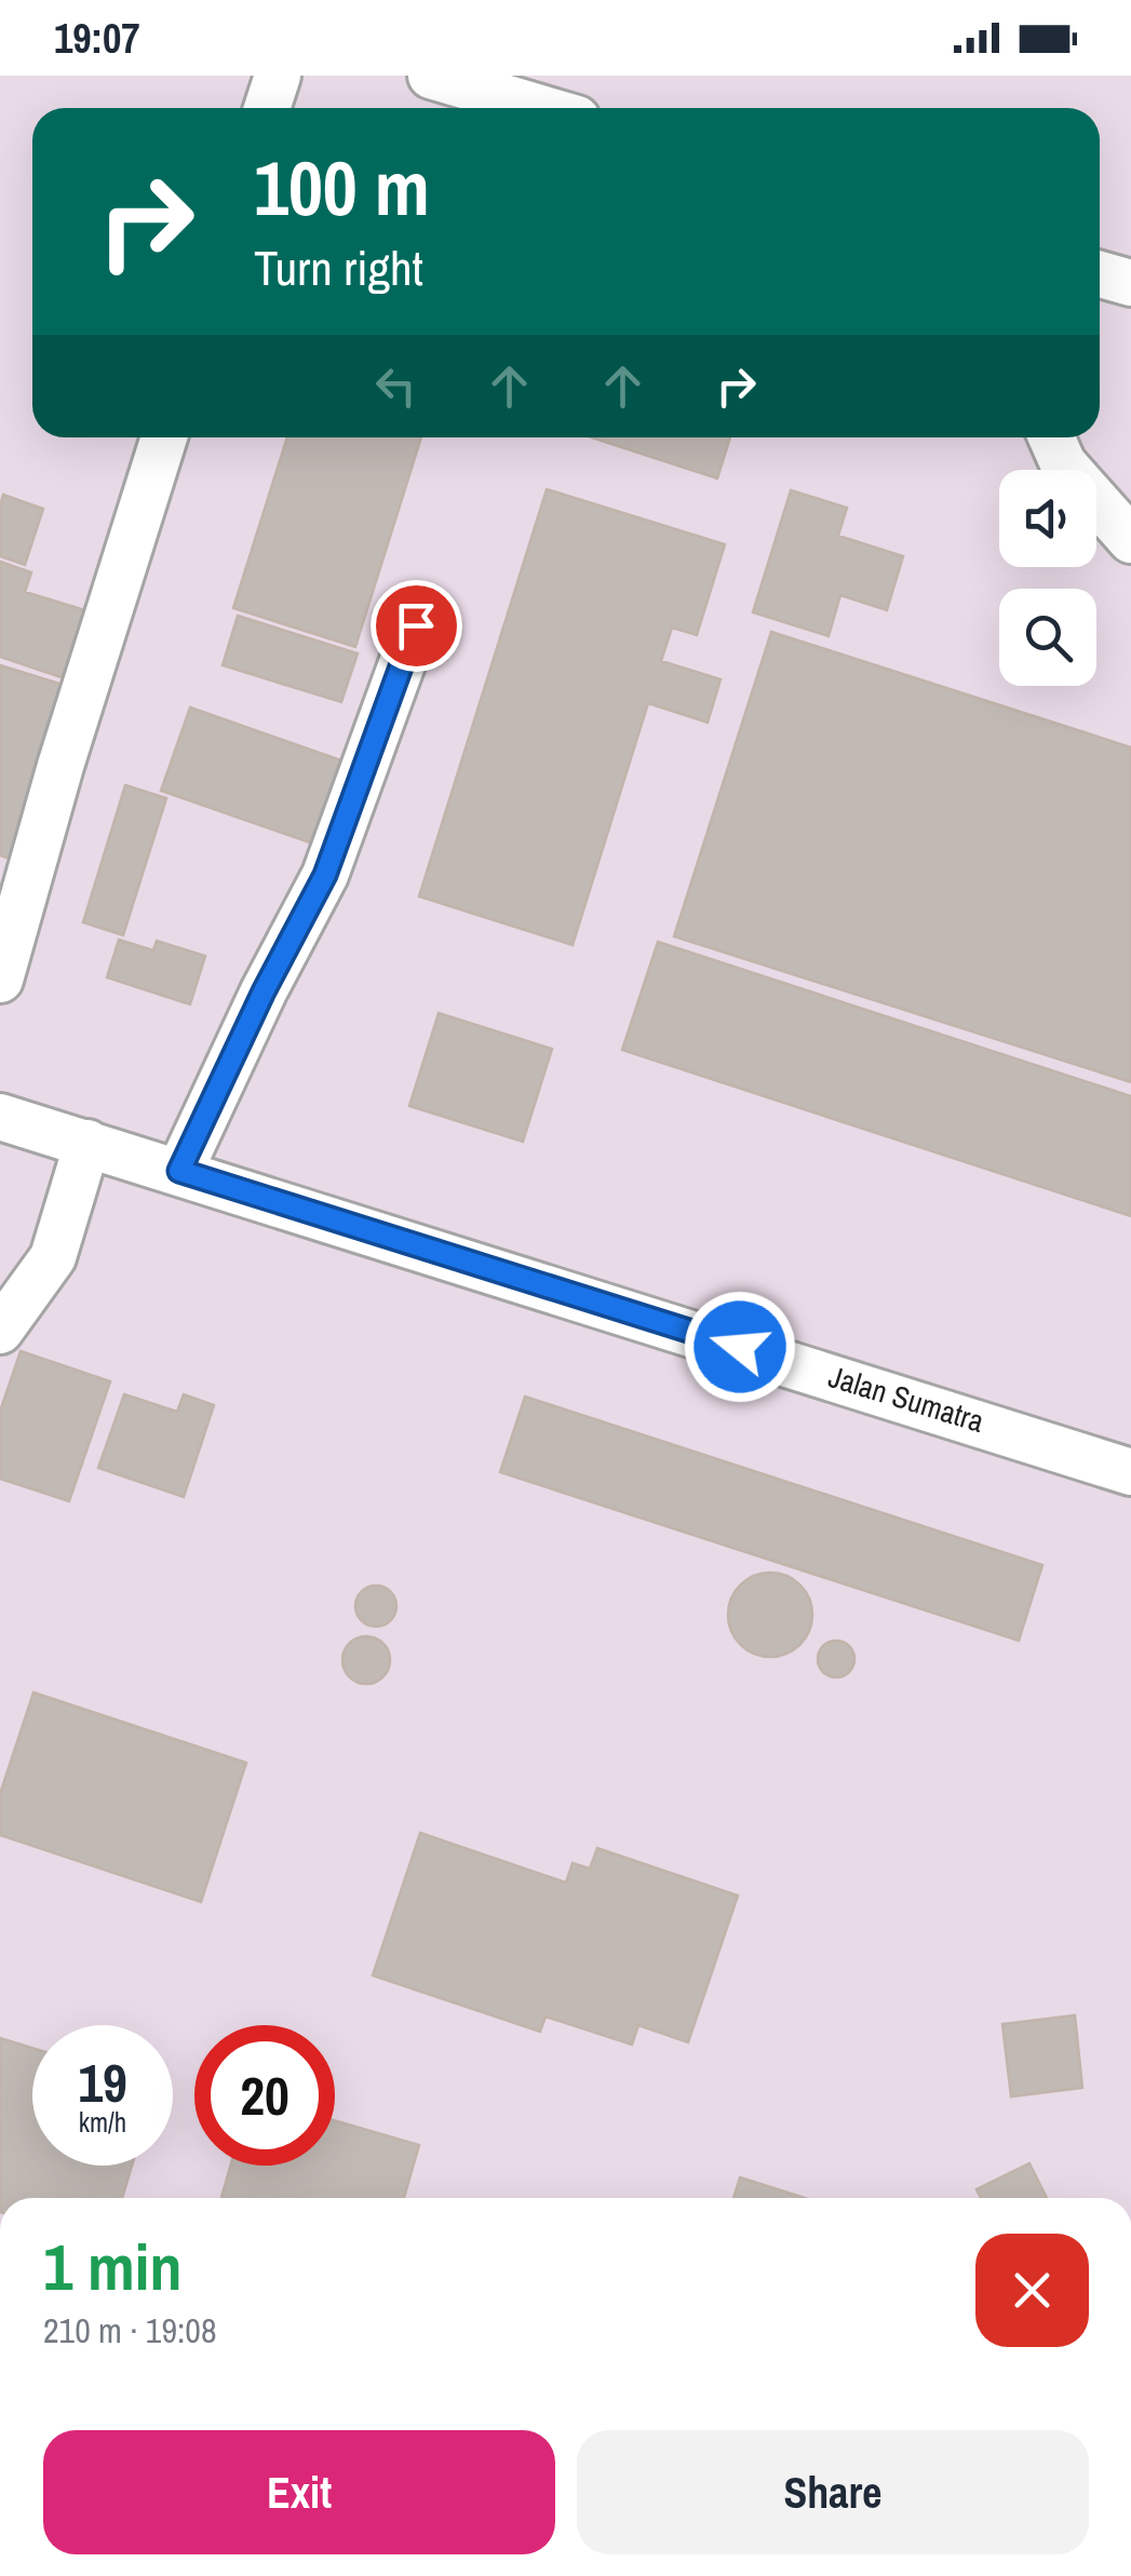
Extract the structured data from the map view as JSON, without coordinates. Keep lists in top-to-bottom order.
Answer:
{
  "streets": {
    "lane": ["Jalan Sumatra"]
  },
  "page": {
    "status": "19:07",
    "turn": ["100 m", "Turn right"],
    "speed": "19 km/h",
    "limit": "20",
    "heading": ["1 min", "210 m · 19:08"],
    "buttons": ["Exit", "Share"]
  }
}
